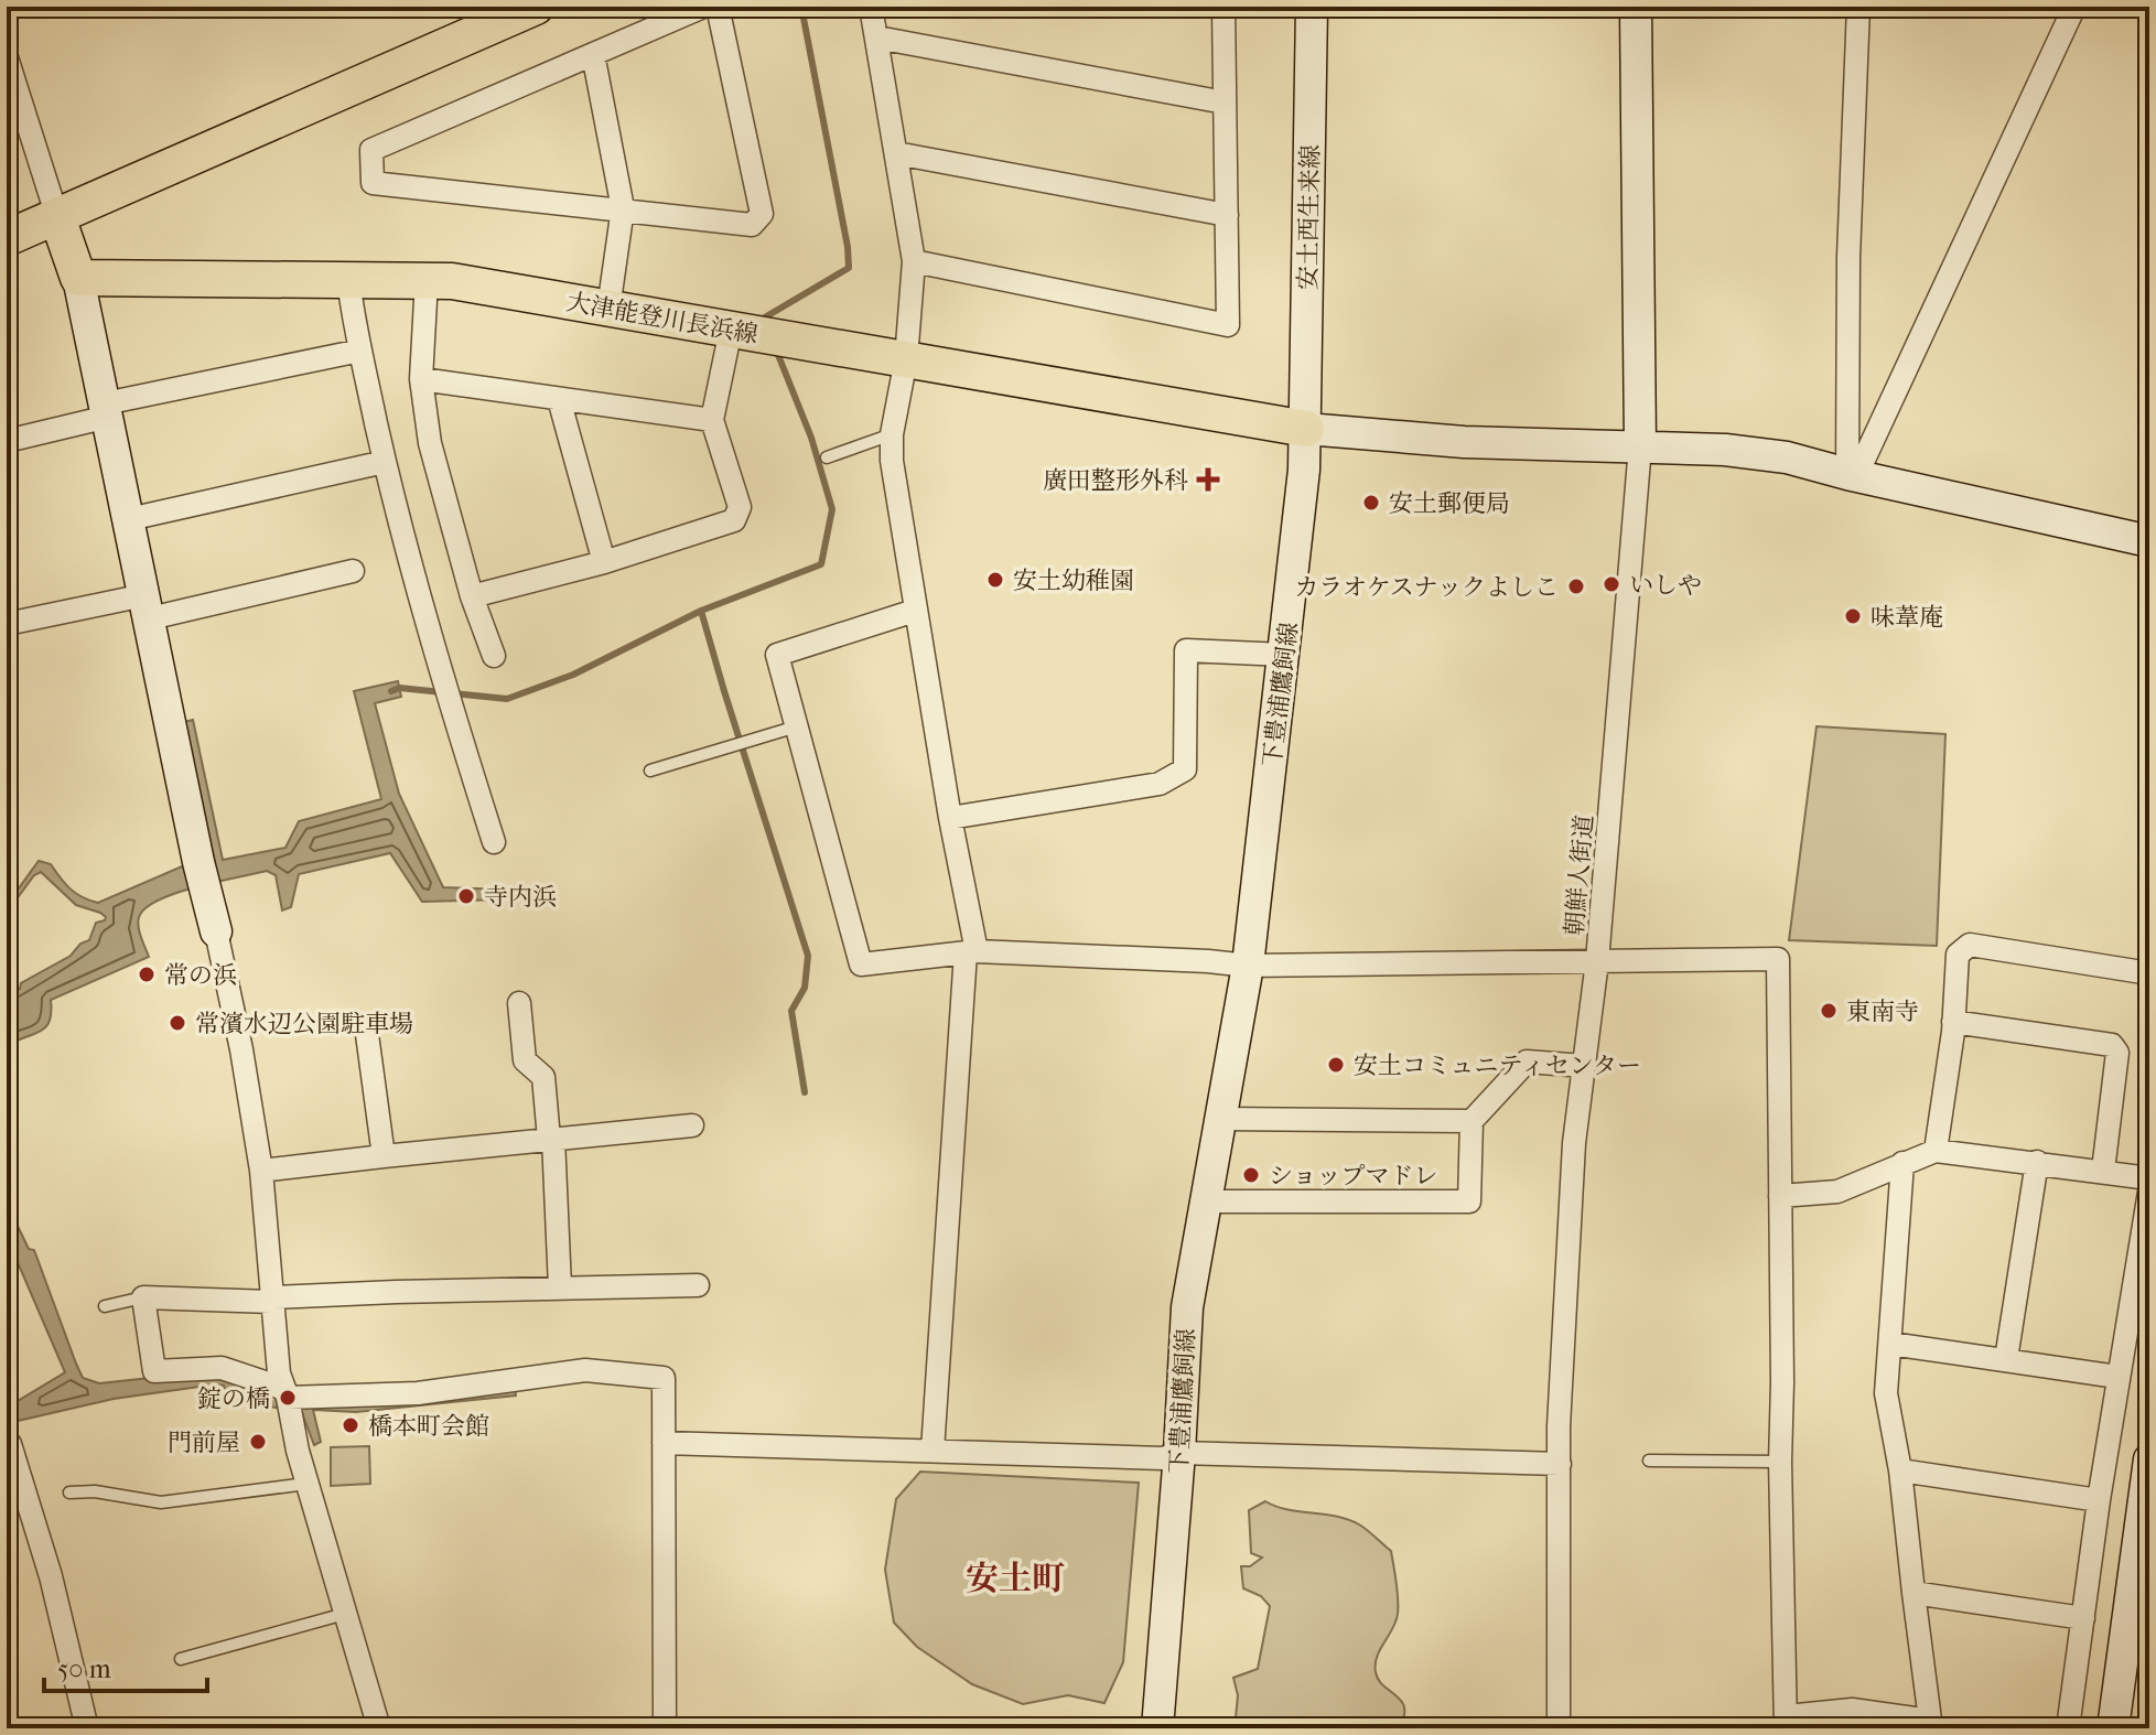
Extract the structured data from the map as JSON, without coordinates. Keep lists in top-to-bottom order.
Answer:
{
  "streets": {
    "main road": ["安土西生来線", "大津能登川長浜線", "下豊浦鷹飼線"],
    "street": ["朝鮮人街道"]
  },
  "crossings": [
    ["安土西生来線", "大津能登川長浜線"],
    ["安土西生来線", "下豊浦鷹飼線"],
    ["大津能登川長浜線", "下豊浦鷹飼線"],
    ["下豊浦鷹飼線", "朝鮮人街道"]
  ],
  "districts": ["安土町"],
  "places": {
    "health": ["廣田整形外科"],
    "other": [
      "安土郵便局",
      "安土幼稚園",
      "いしや",
      "カラオケスナックよしこ",
      "味葦庵",
      "寺内浜",
      "常の浜",
      "東南寺",
      "常濱水辺公園駐車場",
      "安土コミュニティセンター",
      "ショップマドレ",
      "錠の橋",
      "橋本町会館",
      "門前屋"
    ]
  },
  "scale_bar": "50 m"
}
